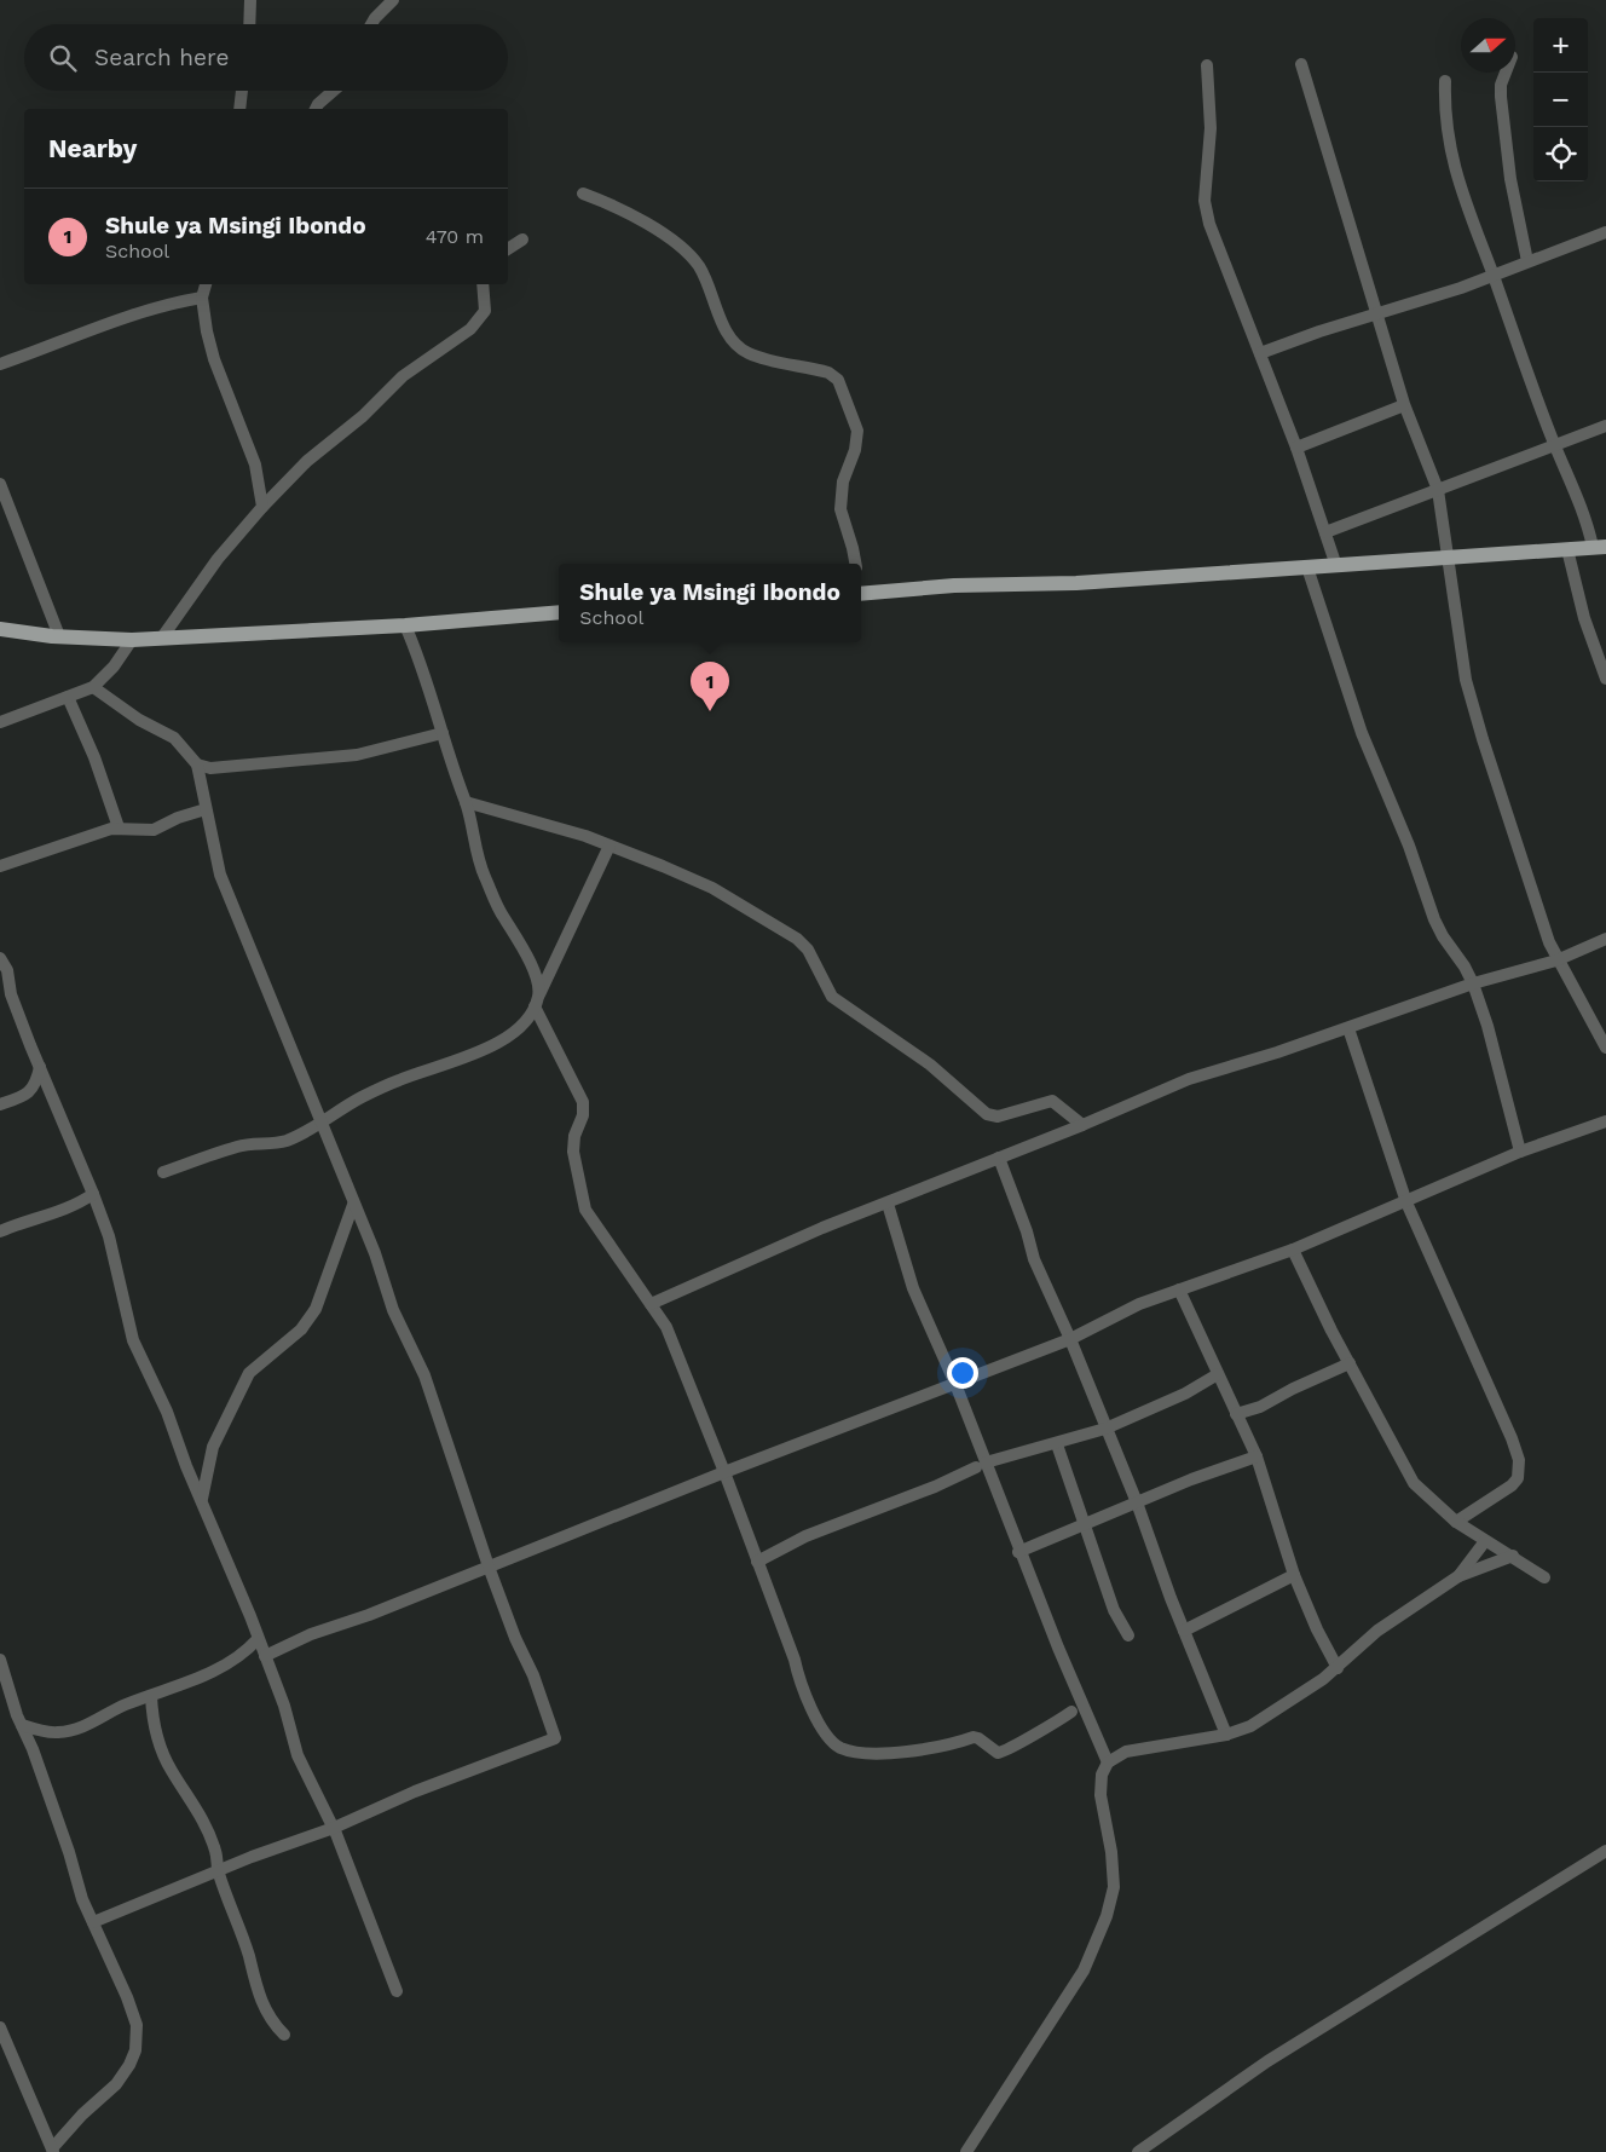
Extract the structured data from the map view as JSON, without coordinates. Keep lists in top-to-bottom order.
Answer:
{
  "north": "right",
  "page": {
    "map_buttons": ["+", "−"],
    "search": "Search here",
    "heading": "Nearby",
    "list": [
      {
        "mark": "1",
        "name": "Shule ya Msingi Ibondo",
        "note": "School",
        "value": "470 m"
      }
    ],
    "popup": ["Shule ya Msingi Ibondo", "School"],
    "pins": "1"
  }
}
